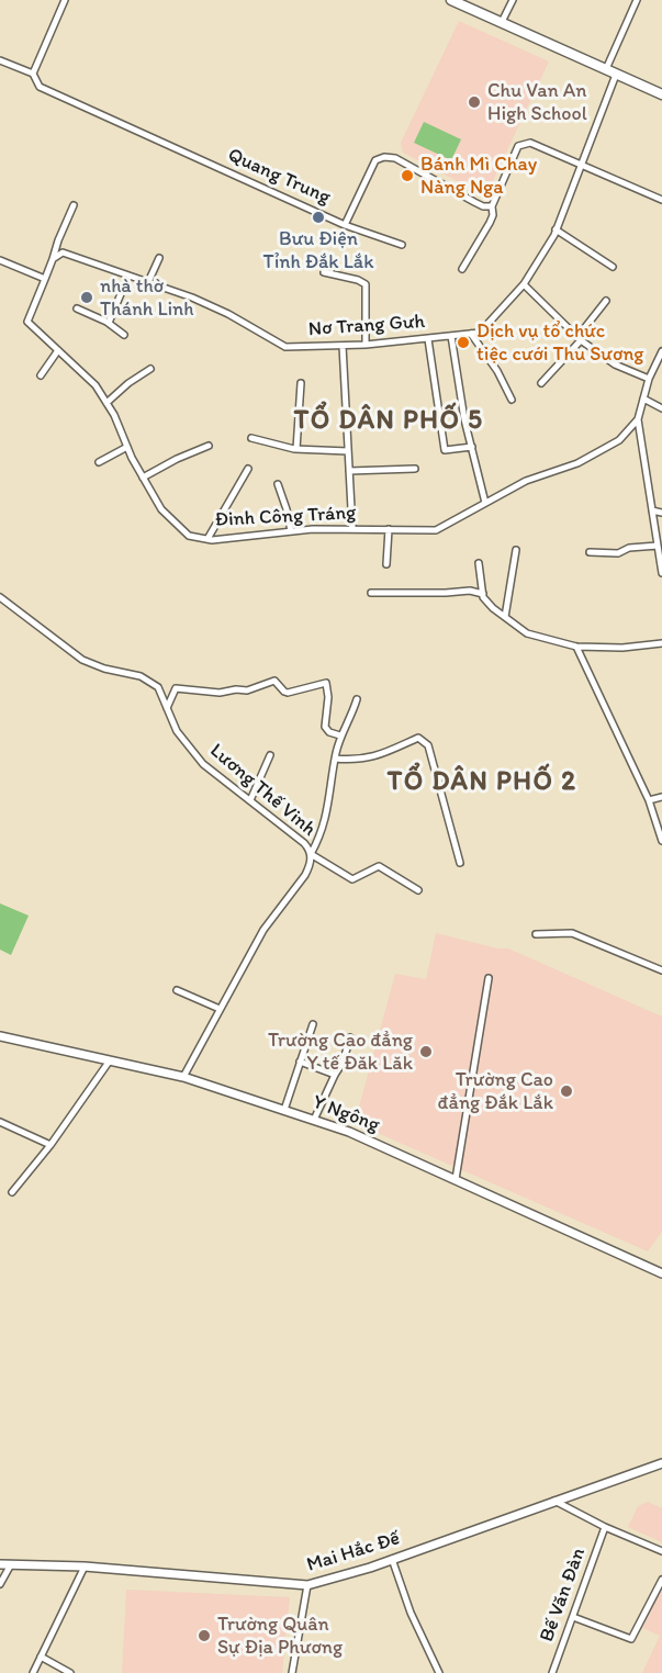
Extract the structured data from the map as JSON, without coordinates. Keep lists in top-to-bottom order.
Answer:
{
  "streets": {
    "street": [
      "Quang Trung",
      "Nơ Trang Gưh",
      "Đinh Công Tráng",
      "Lương Thế Vinh",
      "Y Ngông",
      "Mai Hắc Đế",
      "Bế Văn Đàn"
    ]
  },
  "crossings": [
    ["Lương Thế Vinh", "Y Ngông"]
  ],
  "districts": ["TỔ DÂN PHỐ 5", "TỔ DÂN PHỐ 2"],
  "places": [
    "Chu Van An High School",
    "Bánh Mì Chay Nàng Nga",
    "Bưu Điện Tỉnh Đắk Lắk",
    "nhà thờ Thánh Linh",
    "Dịch vụ tổ chức tiệc cưới Thu Sương",
    "Trường Cao đẳng Y tế Đăk Lăk",
    "Trường Cao đẳng Đắk Lắk",
    "Trường Quân Sự Địa Phương"
  ]
}
